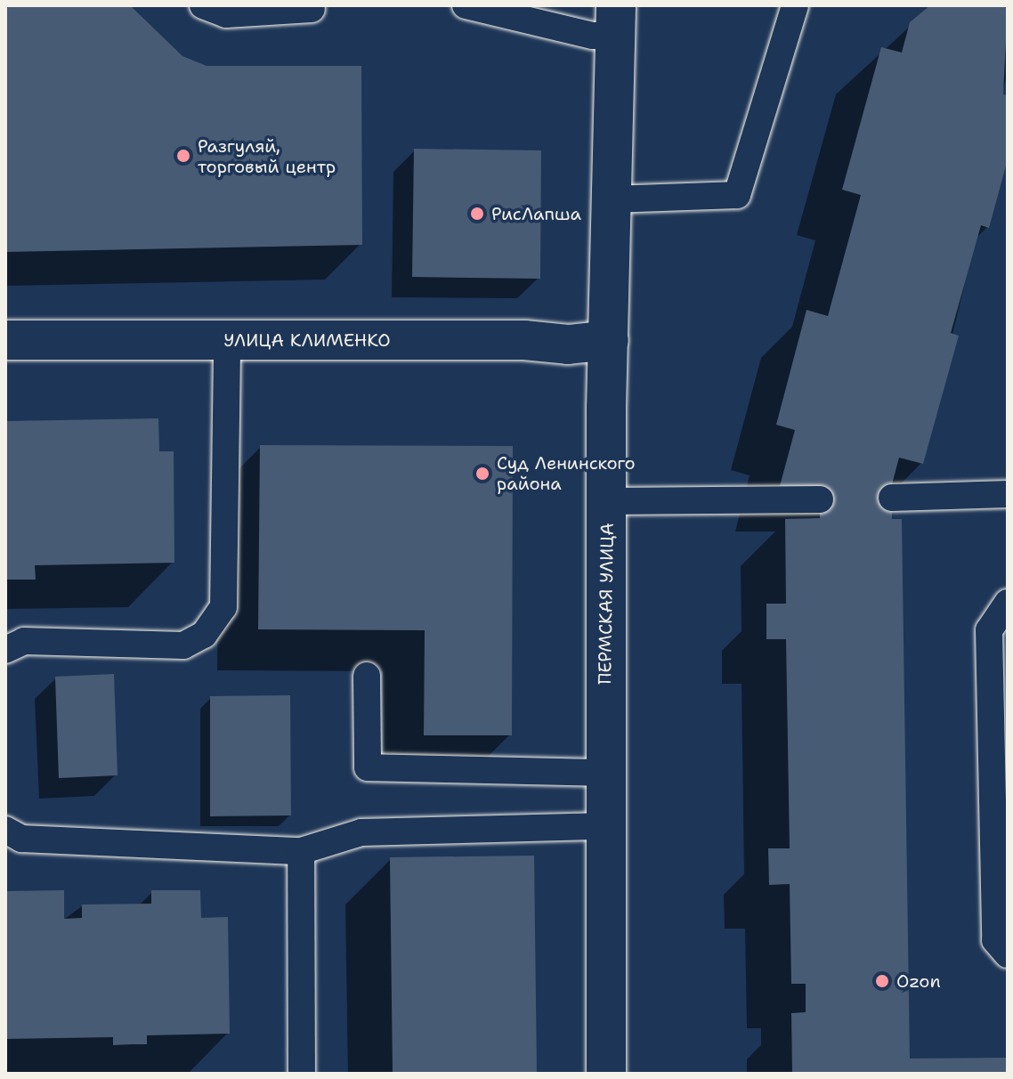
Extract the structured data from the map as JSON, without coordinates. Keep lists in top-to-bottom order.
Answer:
{
  "streets": {
    "street": ["УЛИЦА КЛИМЕНКО", "ПЕРМСКАЯ УЛИЦА"]
  },
  "crossings": [
    ["УЛИЦА КЛИМЕНКО", "ПЕРМСКАЯ УЛИЦА"]
  ],
  "places": [
    "Разгуляй, торговый центр",
    "РисЛапша",
    "Суд Ленинского района",
    "Ozon"
  ]
}
